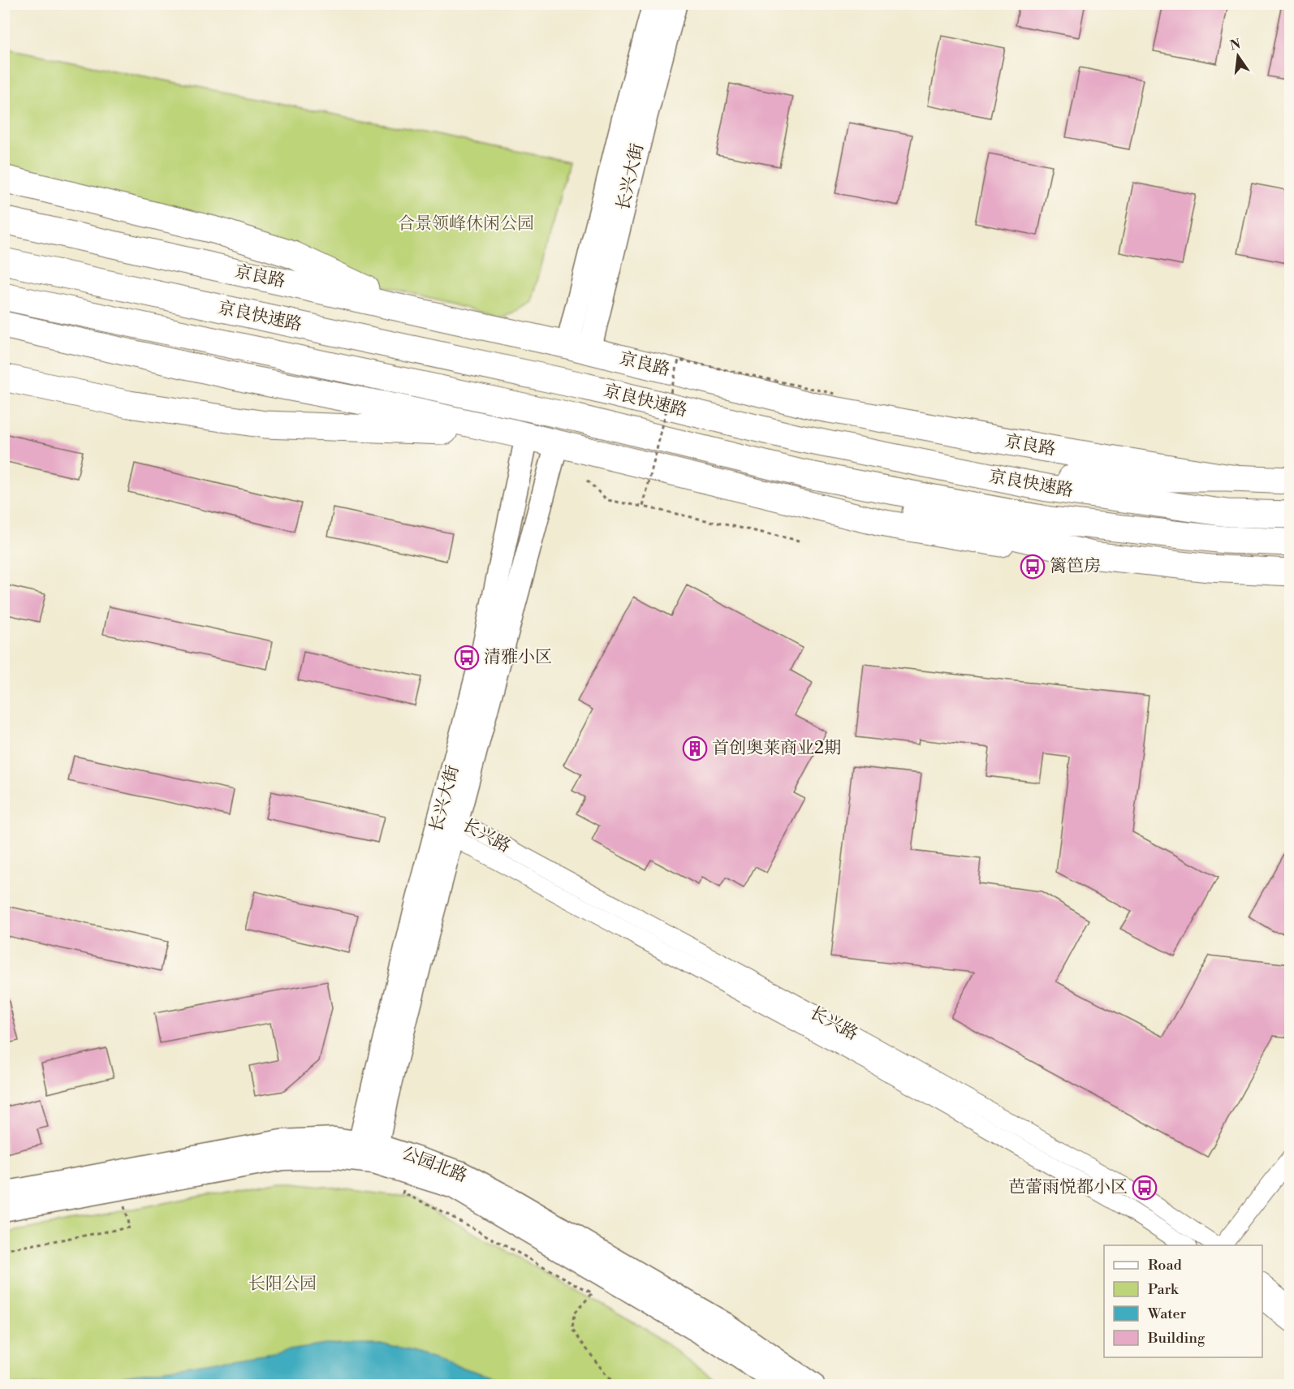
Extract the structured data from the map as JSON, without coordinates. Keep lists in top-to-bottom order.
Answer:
{
  "streets": {
    "main road": ["京良路", "京良快速路"],
    "street": ["长兴大街", "长兴路", "公园北路"]
  },
  "crossings": [
    ["长兴大街", "京良路"],
    ["长兴大街", "长兴路"],
    ["长兴大街", "公园北路"]
  ],
  "parks": ["合景领峰休闲公园", "长阳公园"],
  "places": {
    "bus stop": ["篱笆房", "清雅小区", "芭蕾雨悦都小区"],
    "building": ["首创奥莱商业2期"]
  },
  "legend": [
    "Road",
    "Park",
    "Water",
    "Building"
  ],
  "north": "top"
}
